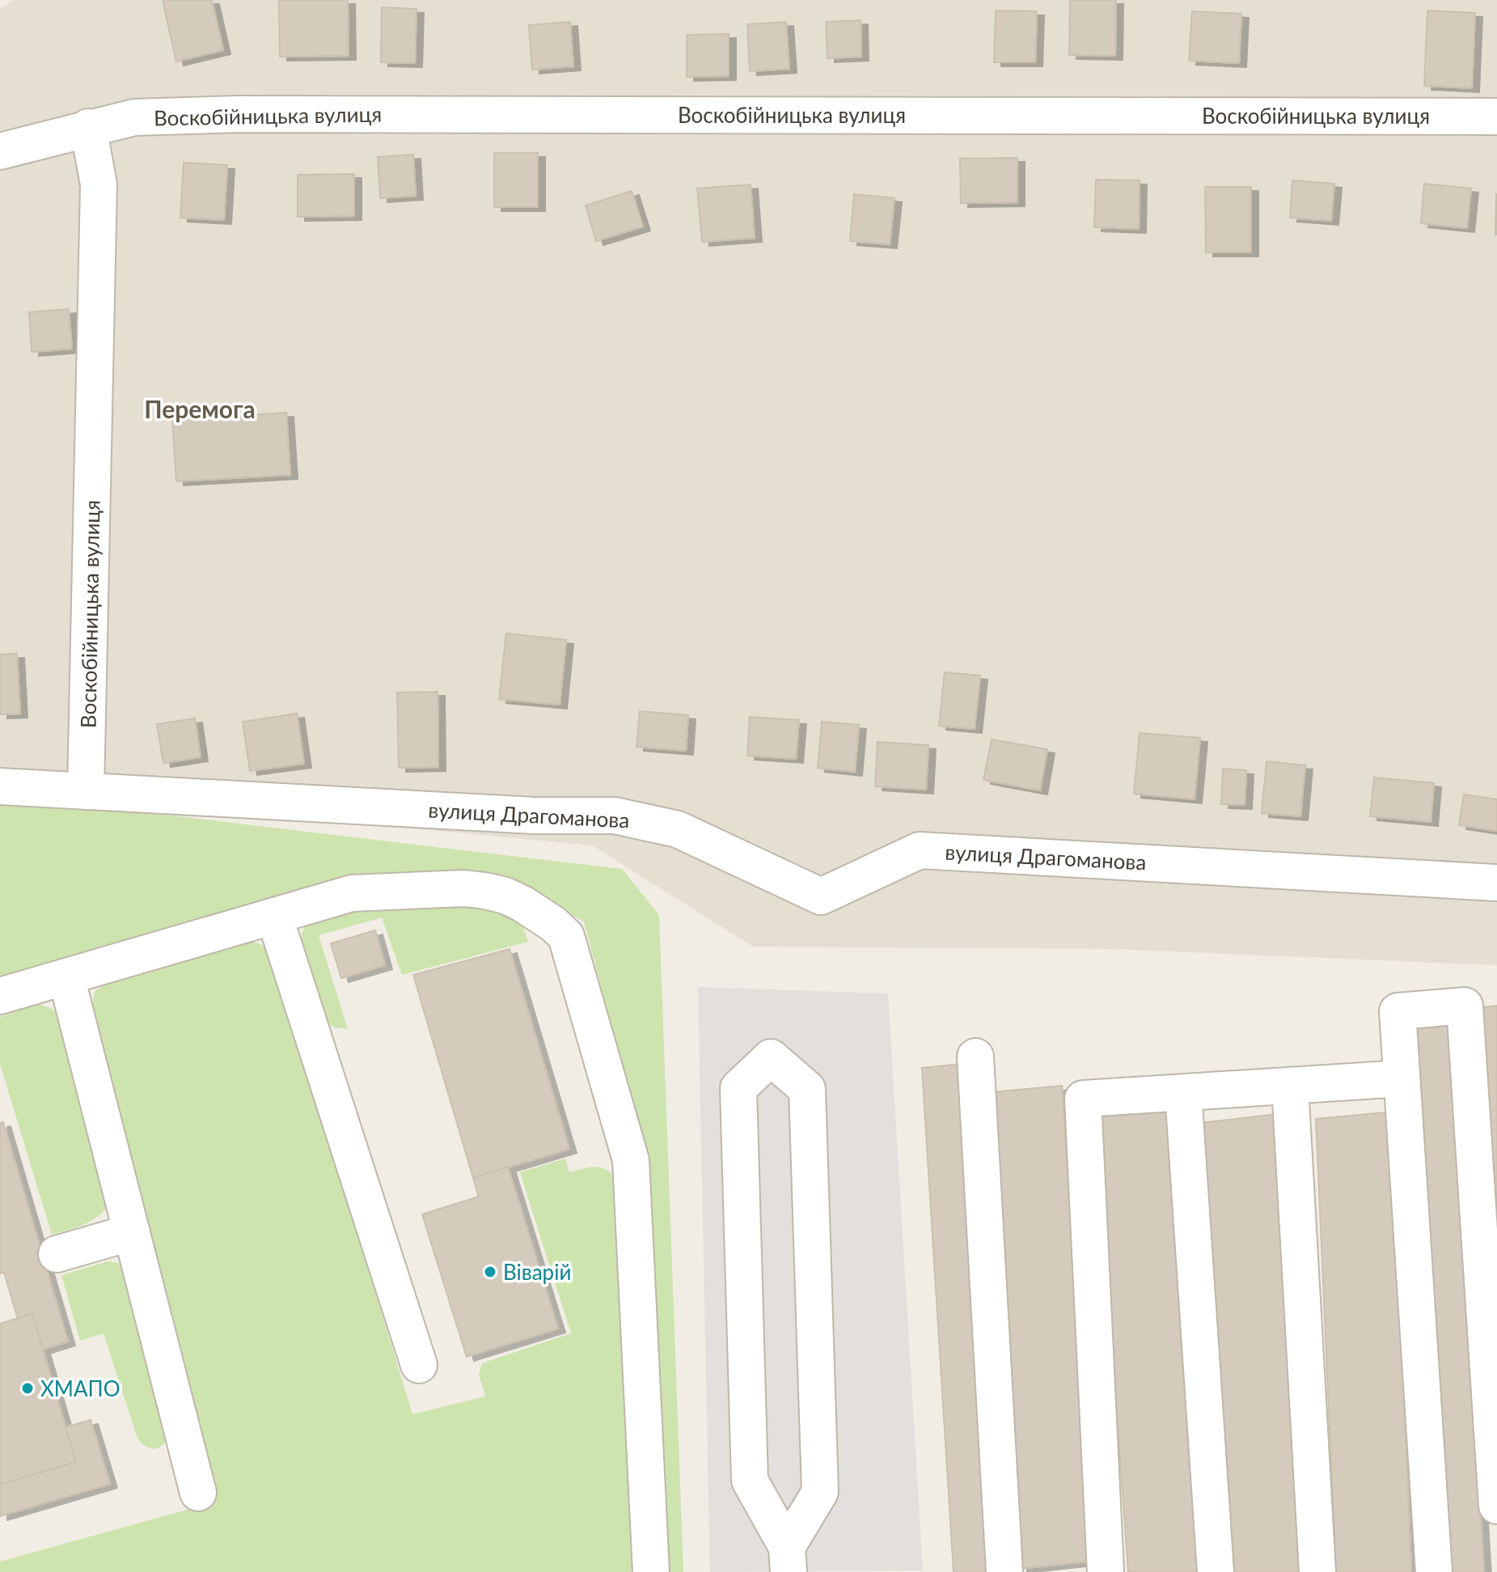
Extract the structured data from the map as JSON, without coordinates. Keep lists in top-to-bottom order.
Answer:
{
  "streets": {
    "street": ["Воскобійницька вулиця", "вулиця Драгоманова"]
  },
  "crossings": [
    ["Воскобійницька вулиця", "вулиця Драгоманова"]
  ],
  "districts": ["Перемога"],
  "places": ["Віварій", "ХМАПО"]
}
